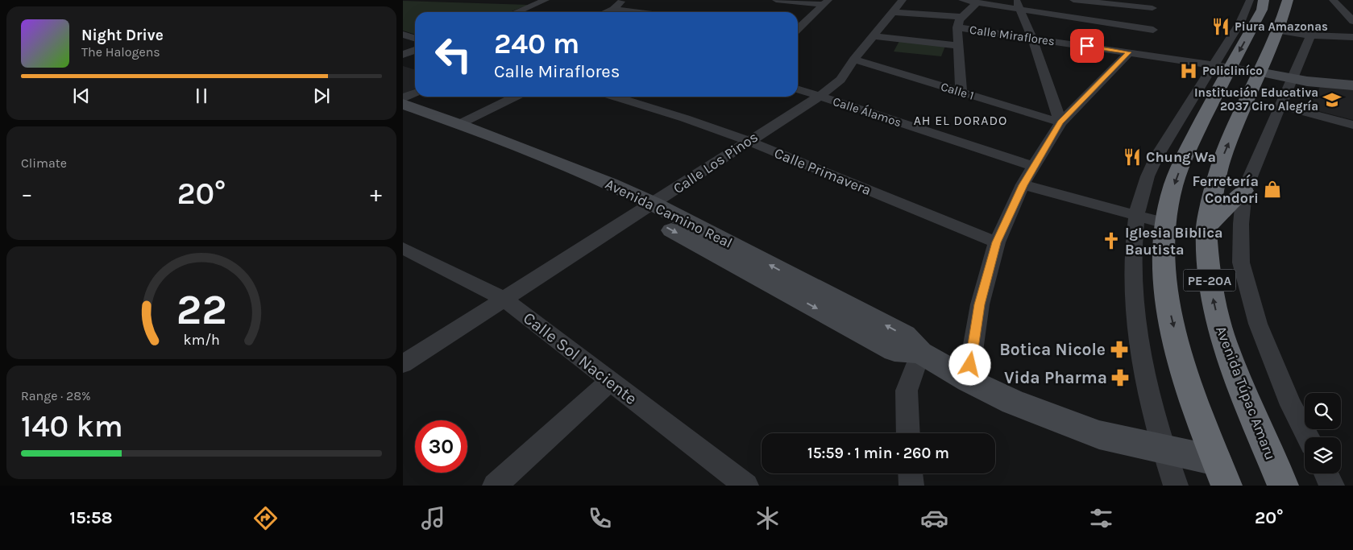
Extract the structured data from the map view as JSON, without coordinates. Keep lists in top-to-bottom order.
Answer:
{
  "streets": {
    "highway": ["PE-20A", "Avenida Túpac Amaru"],
    "street": [
      "Calle Miraflores",
      "Calle 1",
      "Calle Álamos",
      "Calle Los Pinos",
      "Calle Primavera",
      "Avenida Camino Real",
      "Calle Sol Naciente"
    ]
  },
  "crossings": [
    ["Calle Miraflores", "PE-20A"],
    ["Calle Miraflores", "Avenida Túpac Amaru"],
    ["Calle 1", "Calle Los Pinos"],
    ["Calle Álamos", "Calle Los Pinos"],
    ["Calle Los Pinos", "Calle Primavera"],
    ["Calle Los Pinos", "Avenida Camino Real"],
    ["Calle Los Pinos", "Calle Sol Naciente"],
    ["Avenida Camino Real", "PE-20A"]
  ],
  "districts": ["AH EL DORADO"],
  "places": {
    "restaurant": ["Piura Amazonas", "Chung Wa"],
    "hospital": ["Policliníco"],
    "school or university": ["Institución Educativa 2037 Ciro Alegría"],
    "shop": ["Ferretería Condori"],
    "church": ["Iglesia Biblica Bautista"],
    "pharmacy": ["Botica Nicole", "Vida Pharma"]
  },
  "page": {
    "turn": ["240 m", "Calle Miraflores"],
    "song": ["Night Drive", "The Halogens"],
    "tile": [
      "Climate",
      ["Range · 28%", "140 km"]
    ],
    "heat": ["−", "20°", "+"],
    "limit": "30",
    "trip": "15:59 · 1 min · 260 m",
    "tabs": ["15:58", "20°"],
    "gauge": ["22", "km/h"]
  }
}
